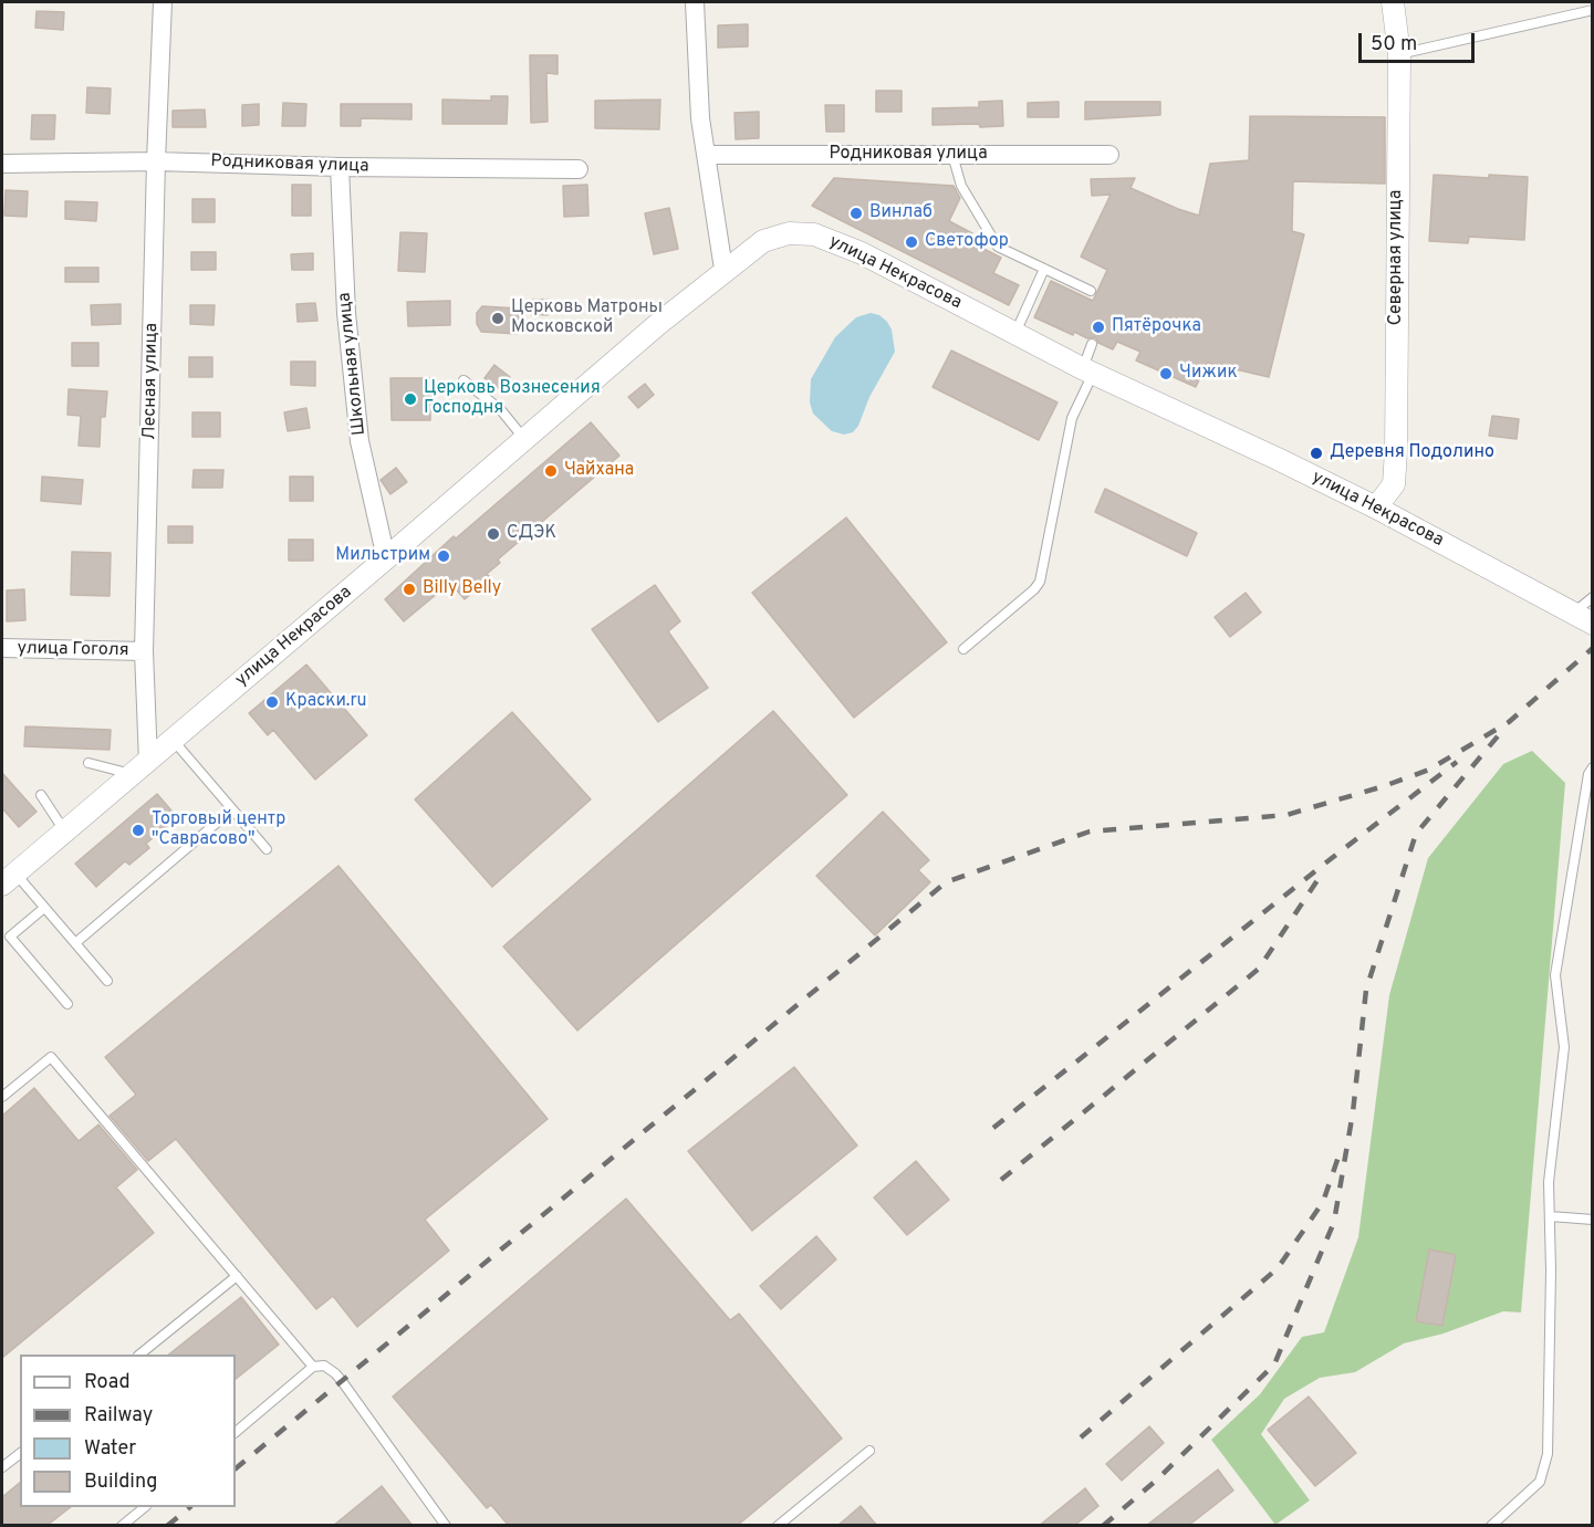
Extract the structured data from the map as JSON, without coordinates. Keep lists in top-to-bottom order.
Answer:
{
  "streets": {
    "street": [
      "Родниковая улица",
      "Северная улица",
      "улица Некрасова",
      "Школьная улица",
      "Лесная улица",
      "улица Гоголя"
    ]
  },
  "crossings": [
    ["Родниковая улица", "Школьная улица"],
    ["Родниковая улица", "Лесная улица"],
    ["Северная улица", "улица Некрасова"],
    ["улица Некрасова", "Школьная улица"],
    ["улица Некрасова", "Лесная улица"],
    ["Лесная улица", "улица Гоголя"]
  ],
  "places": [
    "Винлаб",
    "Светофор",
    "Церковь Матроны Московской",
    "Пятёрочка",
    "Чижик",
    "Церковь Вознесения Господня",
    "Деревня Подолино",
    "Чайхана",
    "СДЭК",
    "Мильстрим",
    "Billy Belly",
    "Краски.ru",
    "Торговый центр \"Саврасово\""
  ],
  "legend": [
    "Road",
    "Railway",
    "Water",
    "Building"
  ],
  "scale_bar": "50 m"
}
